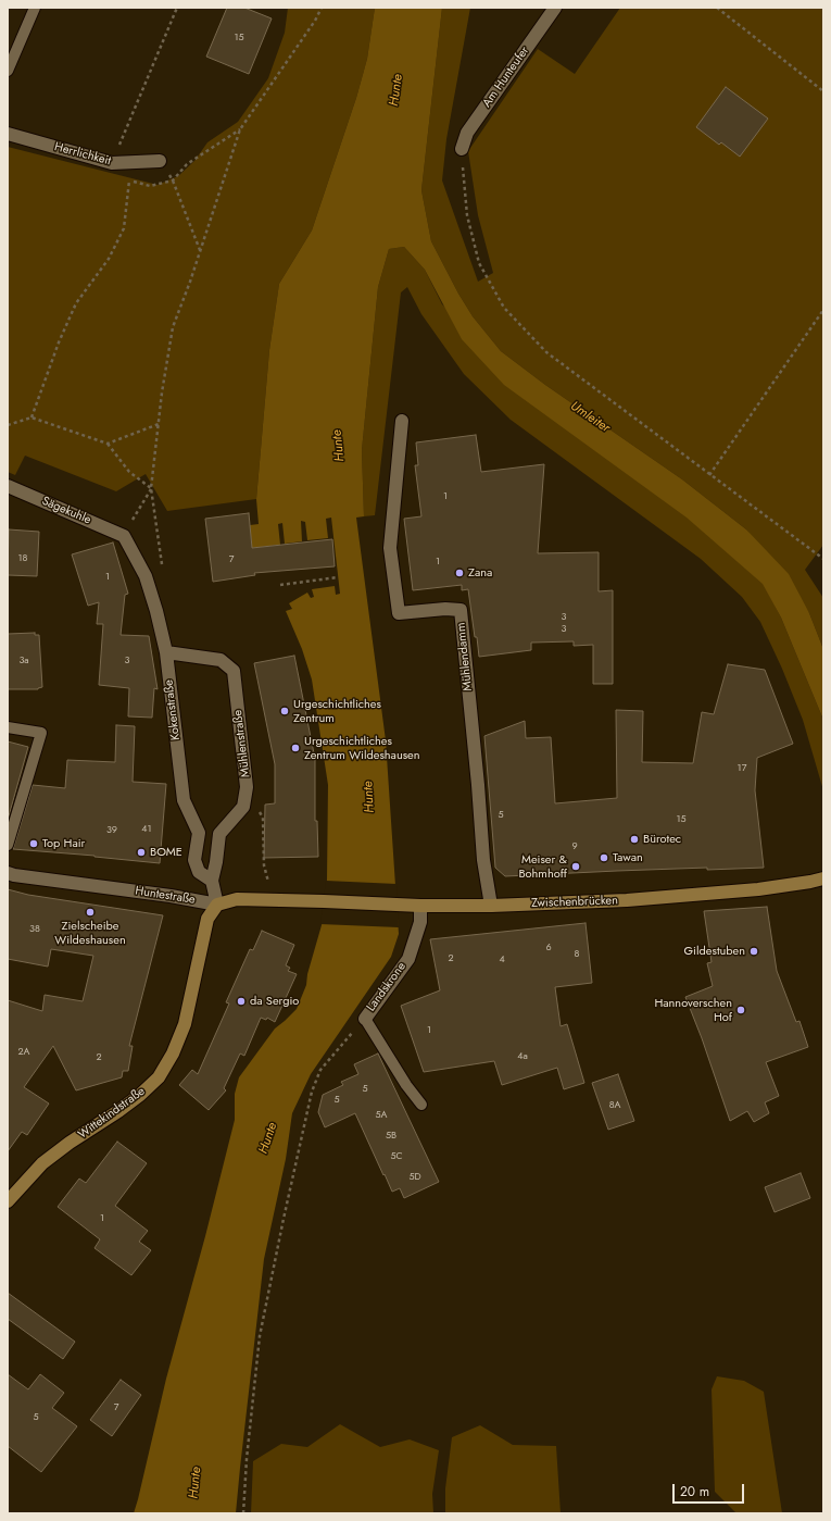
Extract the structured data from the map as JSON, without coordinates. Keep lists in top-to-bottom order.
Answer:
{
  "streets": {
    "street": [
      "Am Hunteufer",
      "Herrlichkeit",
      "Sägekuhle",
      "Mühlendamm",
      "Kokenstraße",
      "Mühlenstraße",
      "Huntestraße",
      "Zwischenbrücken",
      "Landskrone",
      "Wittekindstraße"
    ]
  },
  "crossings": [
    ["Sägekuhle", "Kokenstraße"],
    ["Mühlendamm", "Zwischenbrücken"],
    ["Kokenstraße", "Mühlenstraße"],
    ["Mühlenstraße", "Huntestraße"],
    ["Mühlenstraße", "Wittekindstraße"],
    ["Huntestraße", "Zwischenbrücken"],
    ["Huntestraße", "Wittekindstraße"],
    ["Zwischenbrücken", "Landskrone"]
  ],
  "water": ["Hunte", "Umleiter"],
  "places": [
    "Zana",
    "Urgeschichtliches Zentrum",
    "Urgeschichtliches Zentrum Wildeshausen",
    "Bürotec",
    "Top Hair",
    "BOME",
    "Tawan",
    "Meiser & Bohmhoff",
    "Zielscheibe Wildeshausen",
    "Gildestuben",
    "da Sergio",
    "Hannoverschen Hof"
  ],
  "house_numbers": [
    "15",
    "1",
    "18",
    "7",
    "1",
    "1",
    "3",
    "3",
    "3a",
    "3",
    "17",
    "5",
    "15",
    "41",
    "39",
    "9",
    "38",
    "6",
    "8",
    "2",
    "4",
    "1",
    "2A",
    "4a",
    "2",
    "5",
    "5",
    "8A",
    "5A",
    "5B",
    "5C",
    "5D",
    "1",
    "7",
    "5"
  ],
  "scale_bar": "20 m"
}
